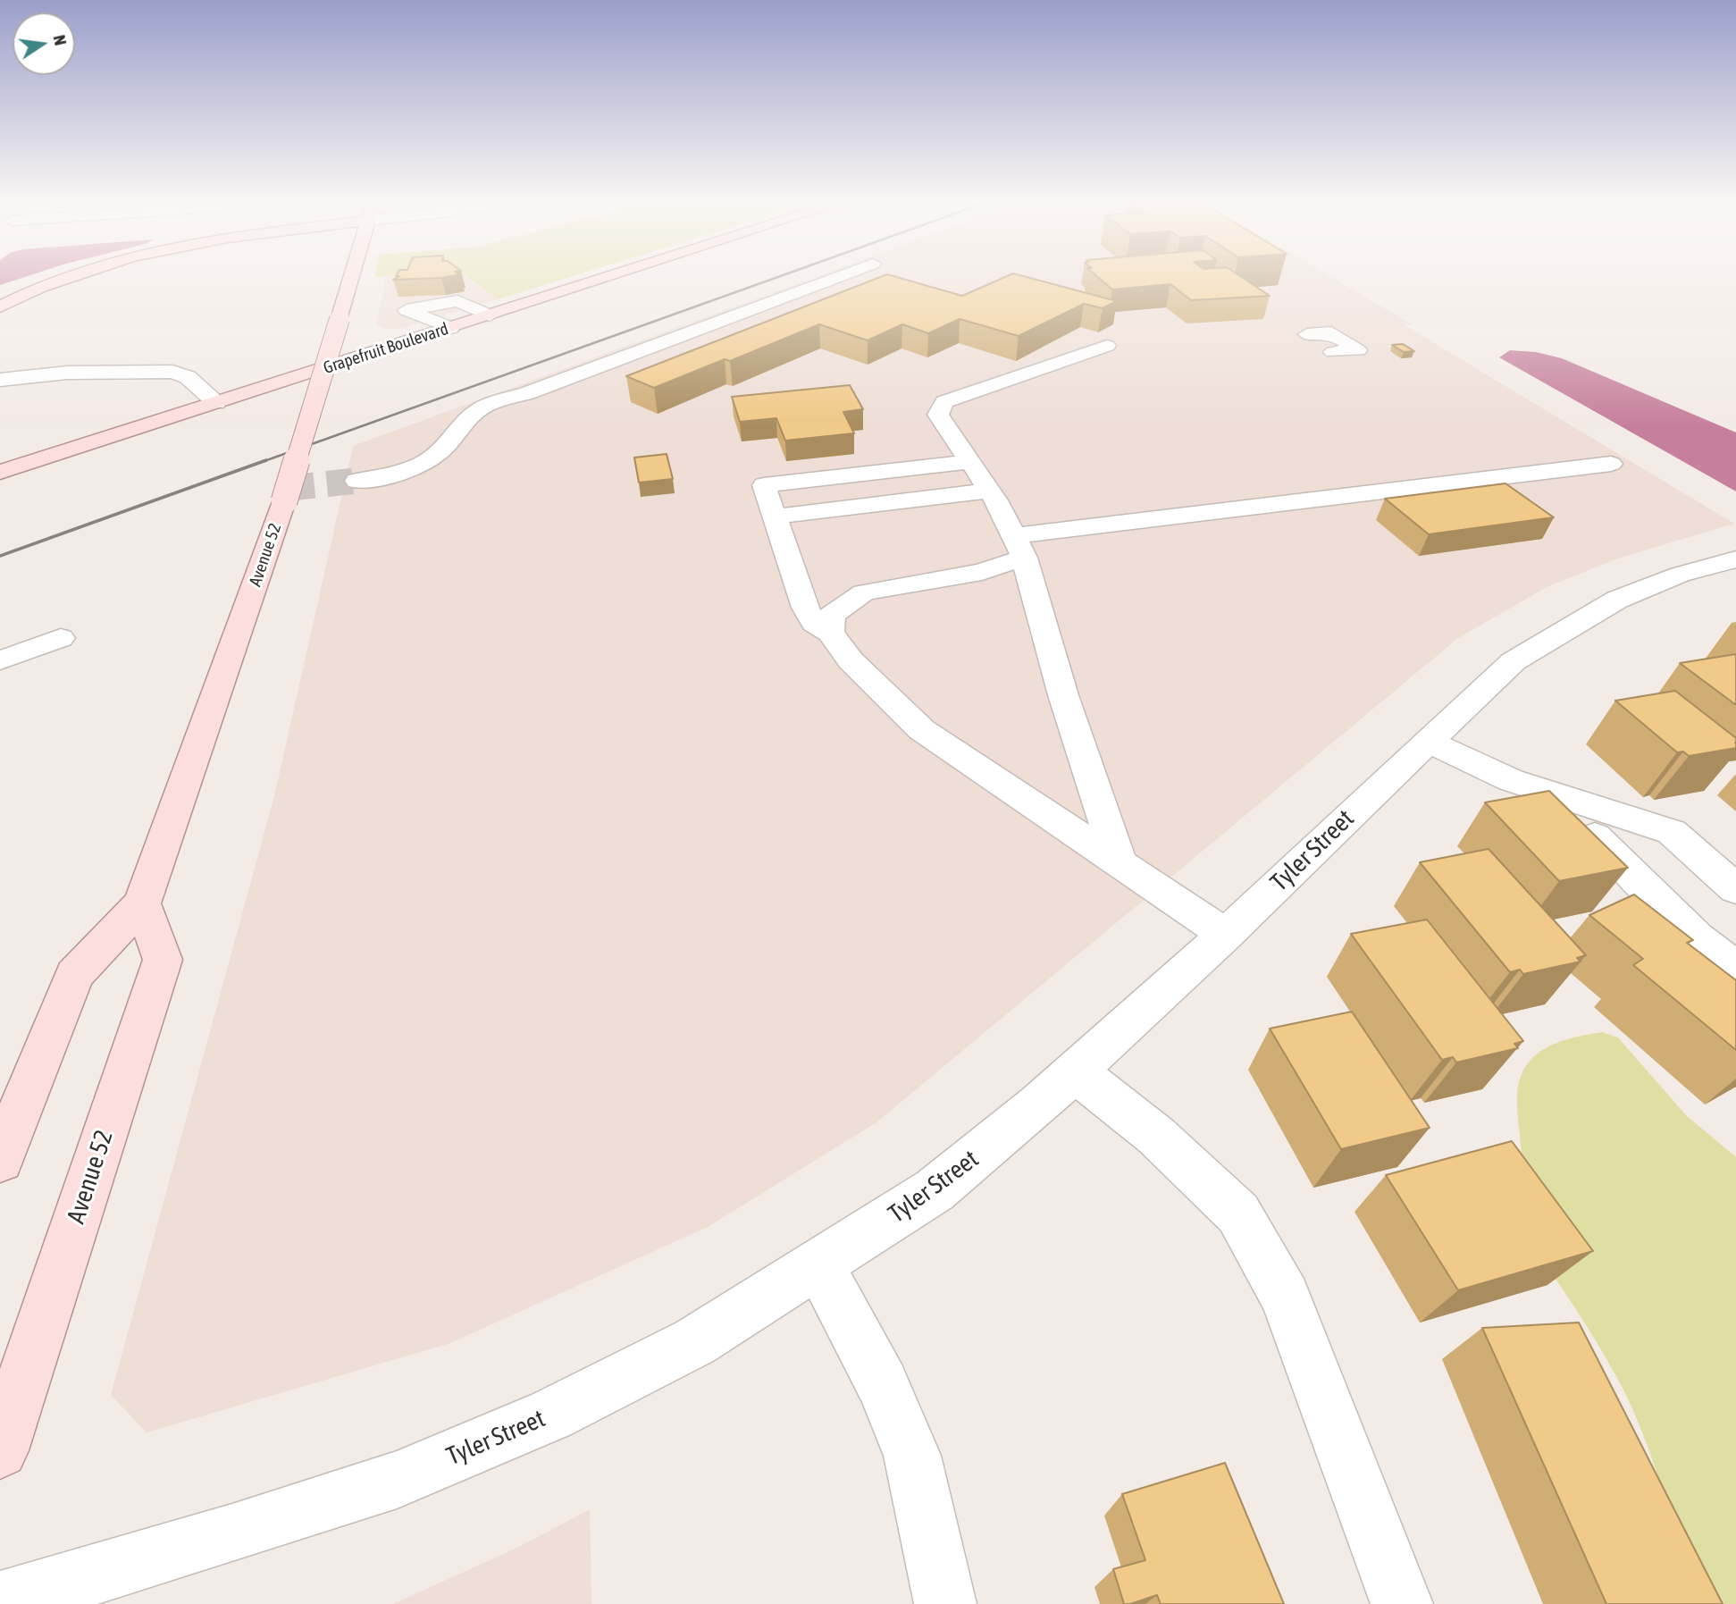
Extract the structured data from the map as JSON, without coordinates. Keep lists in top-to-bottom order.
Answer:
{
  "streets": {
    "main road": ["Grapefruit Boulevard", "Avenue 52"],
    "street": ["Tyler Street"]
  },
  "north": "right"
}
